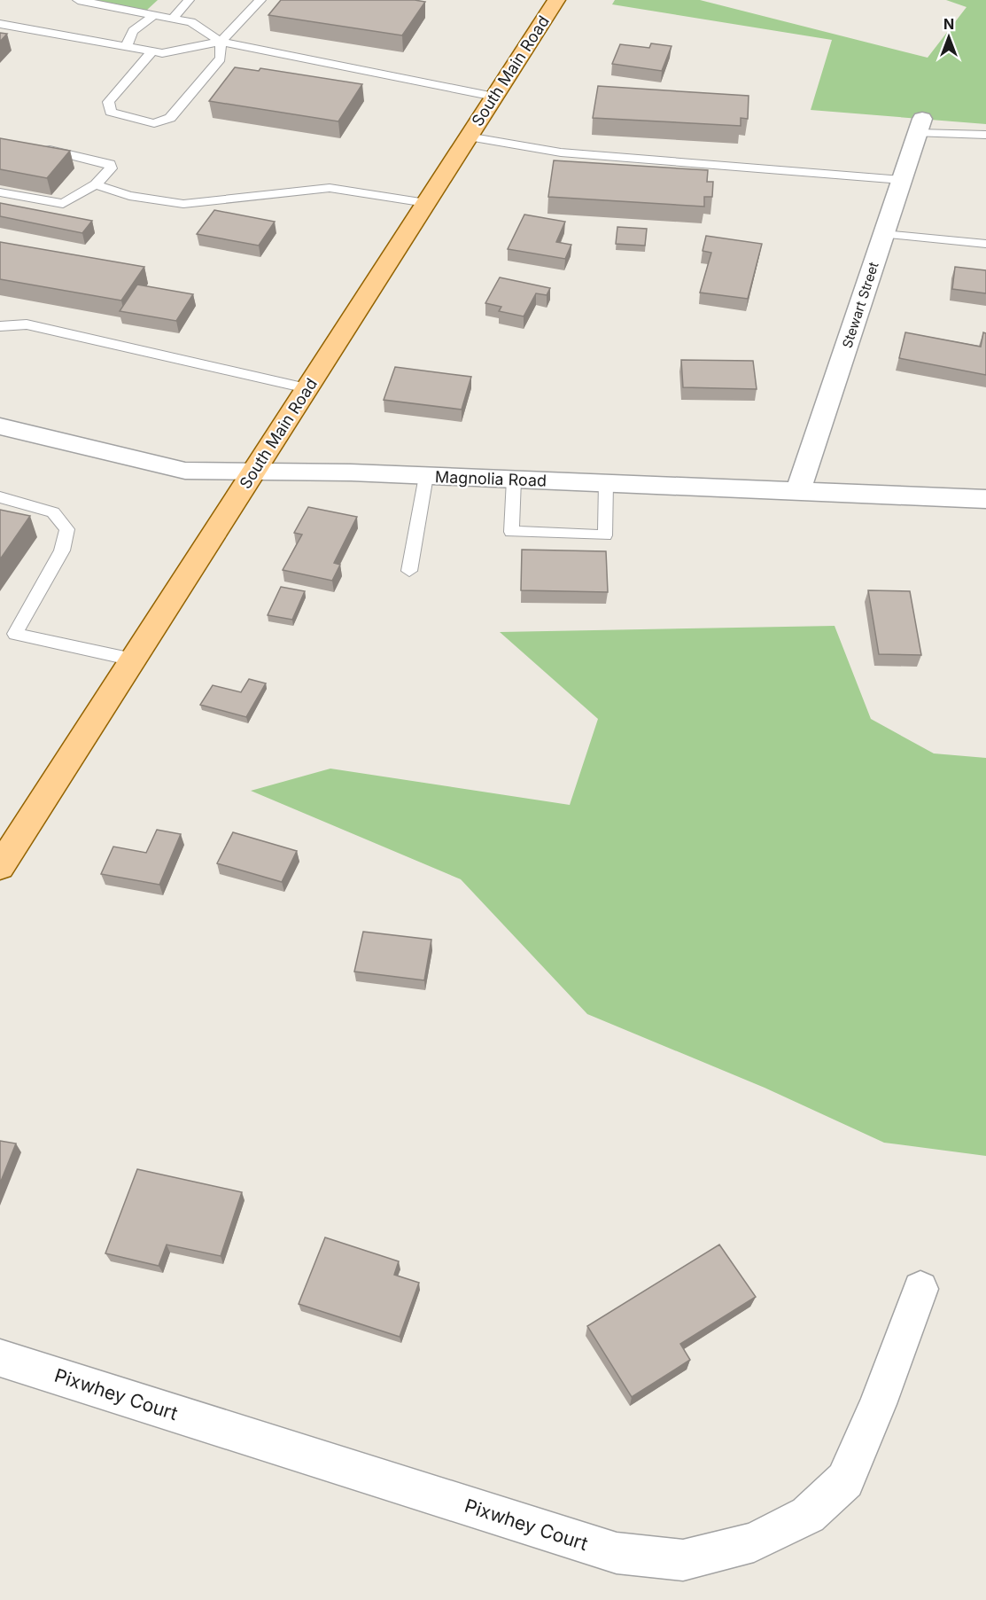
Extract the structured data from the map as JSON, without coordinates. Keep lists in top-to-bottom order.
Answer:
{
  "streets": {
    "main road": ["South Main Road"],
    "street": ["Stewart Street", "Magnolia Road", "Pixwhey Court"]
  },
  "crossings": [
    ["South Main Road", "Magnolia Road"],
    ["Stewart Street", "Magnolia Road"]
  ],
  "north": "top"
}
